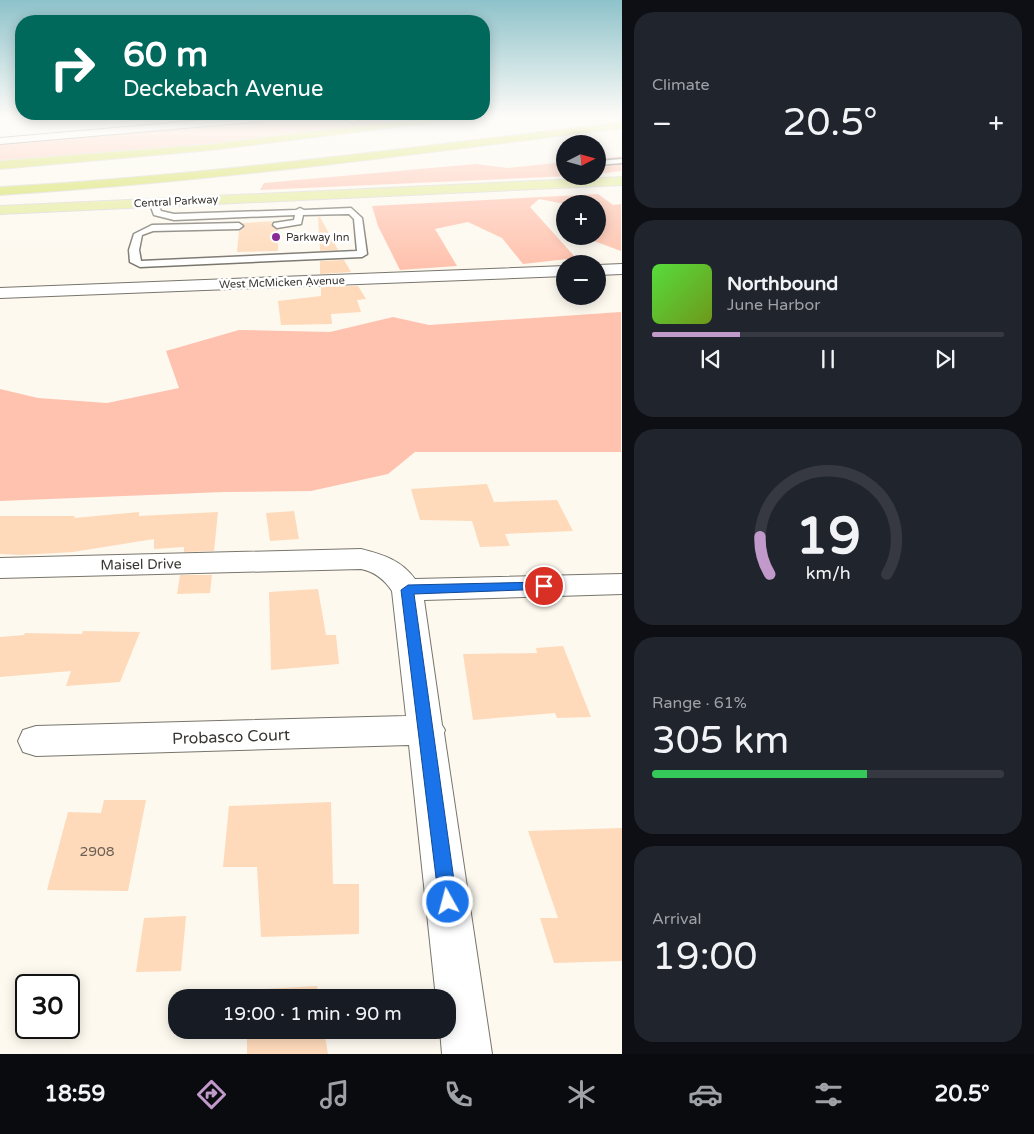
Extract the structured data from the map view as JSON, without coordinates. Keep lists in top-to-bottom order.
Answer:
{
  "streets": {
    "main road": ["Central Parkway"],
    "street": ["West McMicken Avenue", "Maisel Drive", "Probasco Court"]
  },
  "places": ["Parkway Inn"],
  "house_numbers": ["2908"],
  "north": "right",
  "page": {
    "tile": [
      "Climate",
      ["Range · 61%", "305 km"],
      ["Arrival", "19:00"]
    ],
    "turn": ["60 m", "Deckebach Avenue"],
    "heat": ["−", "20.5°", "+"],
    "map_buttons": ["+", "−"],
    "song": ["Northbound", "June Harbor"],
    "limit": "30",
    "trip": "19:00 · 1 min · 90 m",
    "tabs": ["18:59", "20.5°"],
    "gauge": ["19", "km/h"]
  }
}
